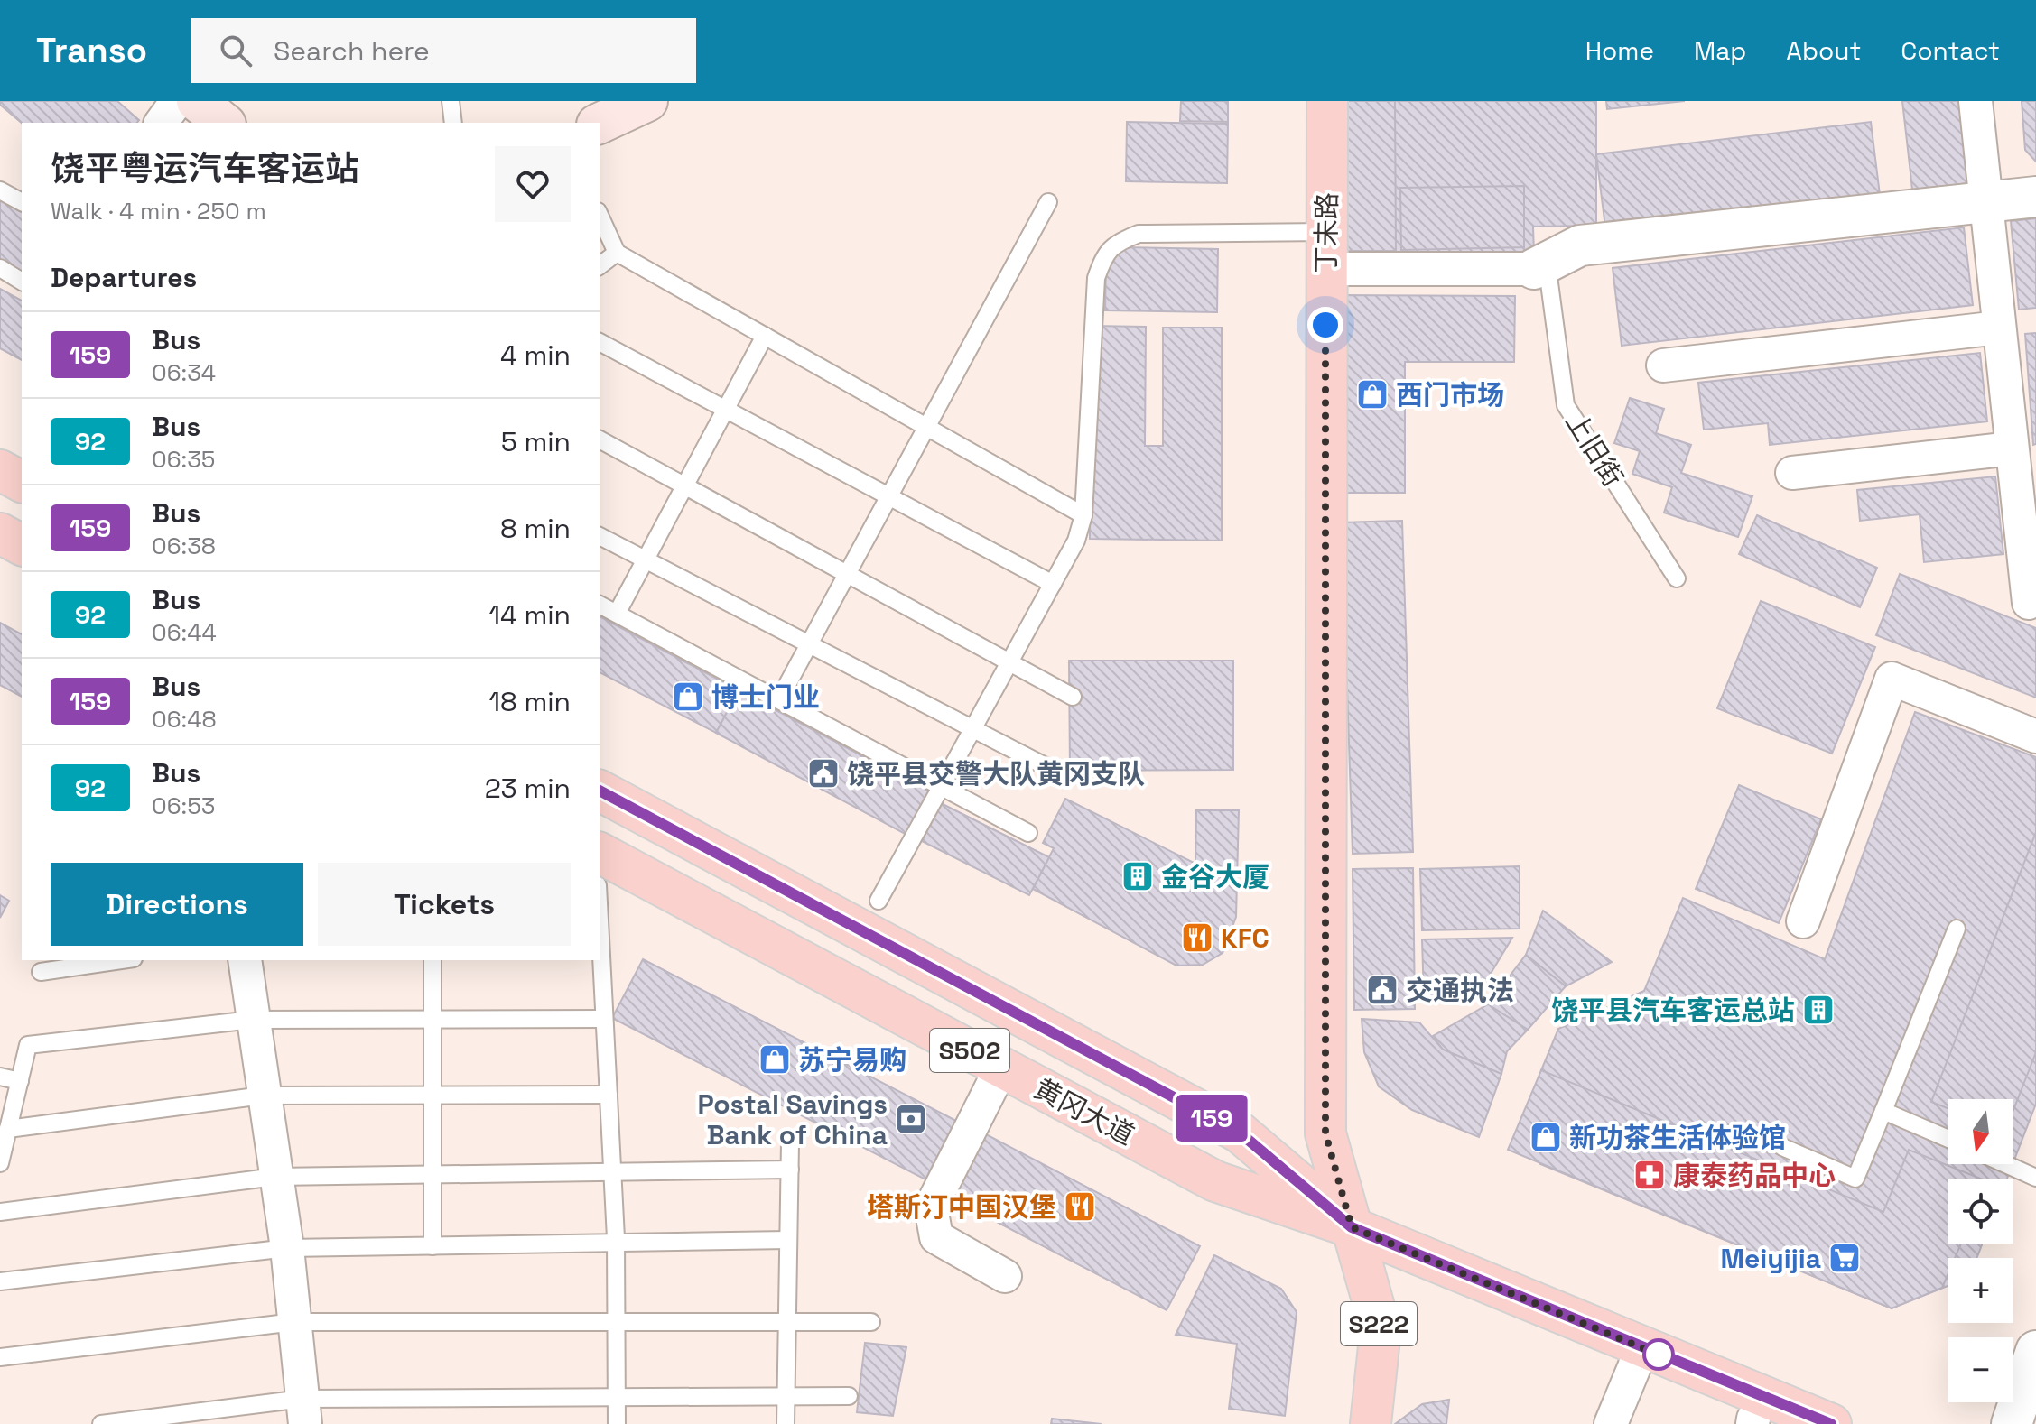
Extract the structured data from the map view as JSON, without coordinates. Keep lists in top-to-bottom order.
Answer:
{
  "streets": {
    "main road": [
      "丁未路",
      "S502",
      "黄冈大道",
      "S222"
    ],
    "lane": ["上旧街"]
  },
  "crossings": [
    ["丁未路", "黄冈大道"],
    ["丁未路", "S222"],
    ["黄冈大道", "S222"]
  ],
  "places": {
    "shop": [
      "西门市场",
      "博士门业",
      "苏宁易购",
      "新功茶生活体验馆"
    ],
    "public building": ["饶平县交警大队黄冈支队", "交通执法"],
    "building": ["金谷大厦", "饶平县汽车客运总站"],
    "restaurant": ["KFC", "塔斯汀中国汉堡"],
    "bank": ["Postal Savings Bank of China"],
    "pharmacy": ["康泰药品中心"],
    "supermarket": ["Meiyijia"]
  },
  "lines": ["bus line 159"],
  "north": "bottom",
  "page": {
    "header": "Transo",
    "search": "Search here",
    "nav": [
      "Home",
      "Map",
      "About",
      "Contact"
    ],
    "on_map": "159",
    "heading": [
      ["饶平粤运汽车客运站", "Walk · 4 min · 250 m"],
      "Departures"
    ],
    "list": [
      {
        "mark": "159",
        "name": "Bus",
        "note": "06:34",
        "value": "4 min"
      },
      {
        "mark": "92",
        "name": "Bus",
        "note": "06:35",
        "value": "5 min"
      },
      {
        "mark": "159",
        "name": "Bus",
        "note": "06:38",
        "value": "8 min"
      },
      {
        "mark": "92",
        "name": "Bus",
        "note": "06:44",
        "value": "14 min"
      },
      {
        "mark": "159",
        "name": "Bus",
        "note": "06:48",
        "value": "18 min"
      },
      {
        "mark": "92",
        "name": "Bus",
        "note": "06:53",
        "value": "23 min"
      }
    ],
    "buttons": ["Directions", "Tickets"],
    "map_buttons": ["+", "−"]
  }
}
